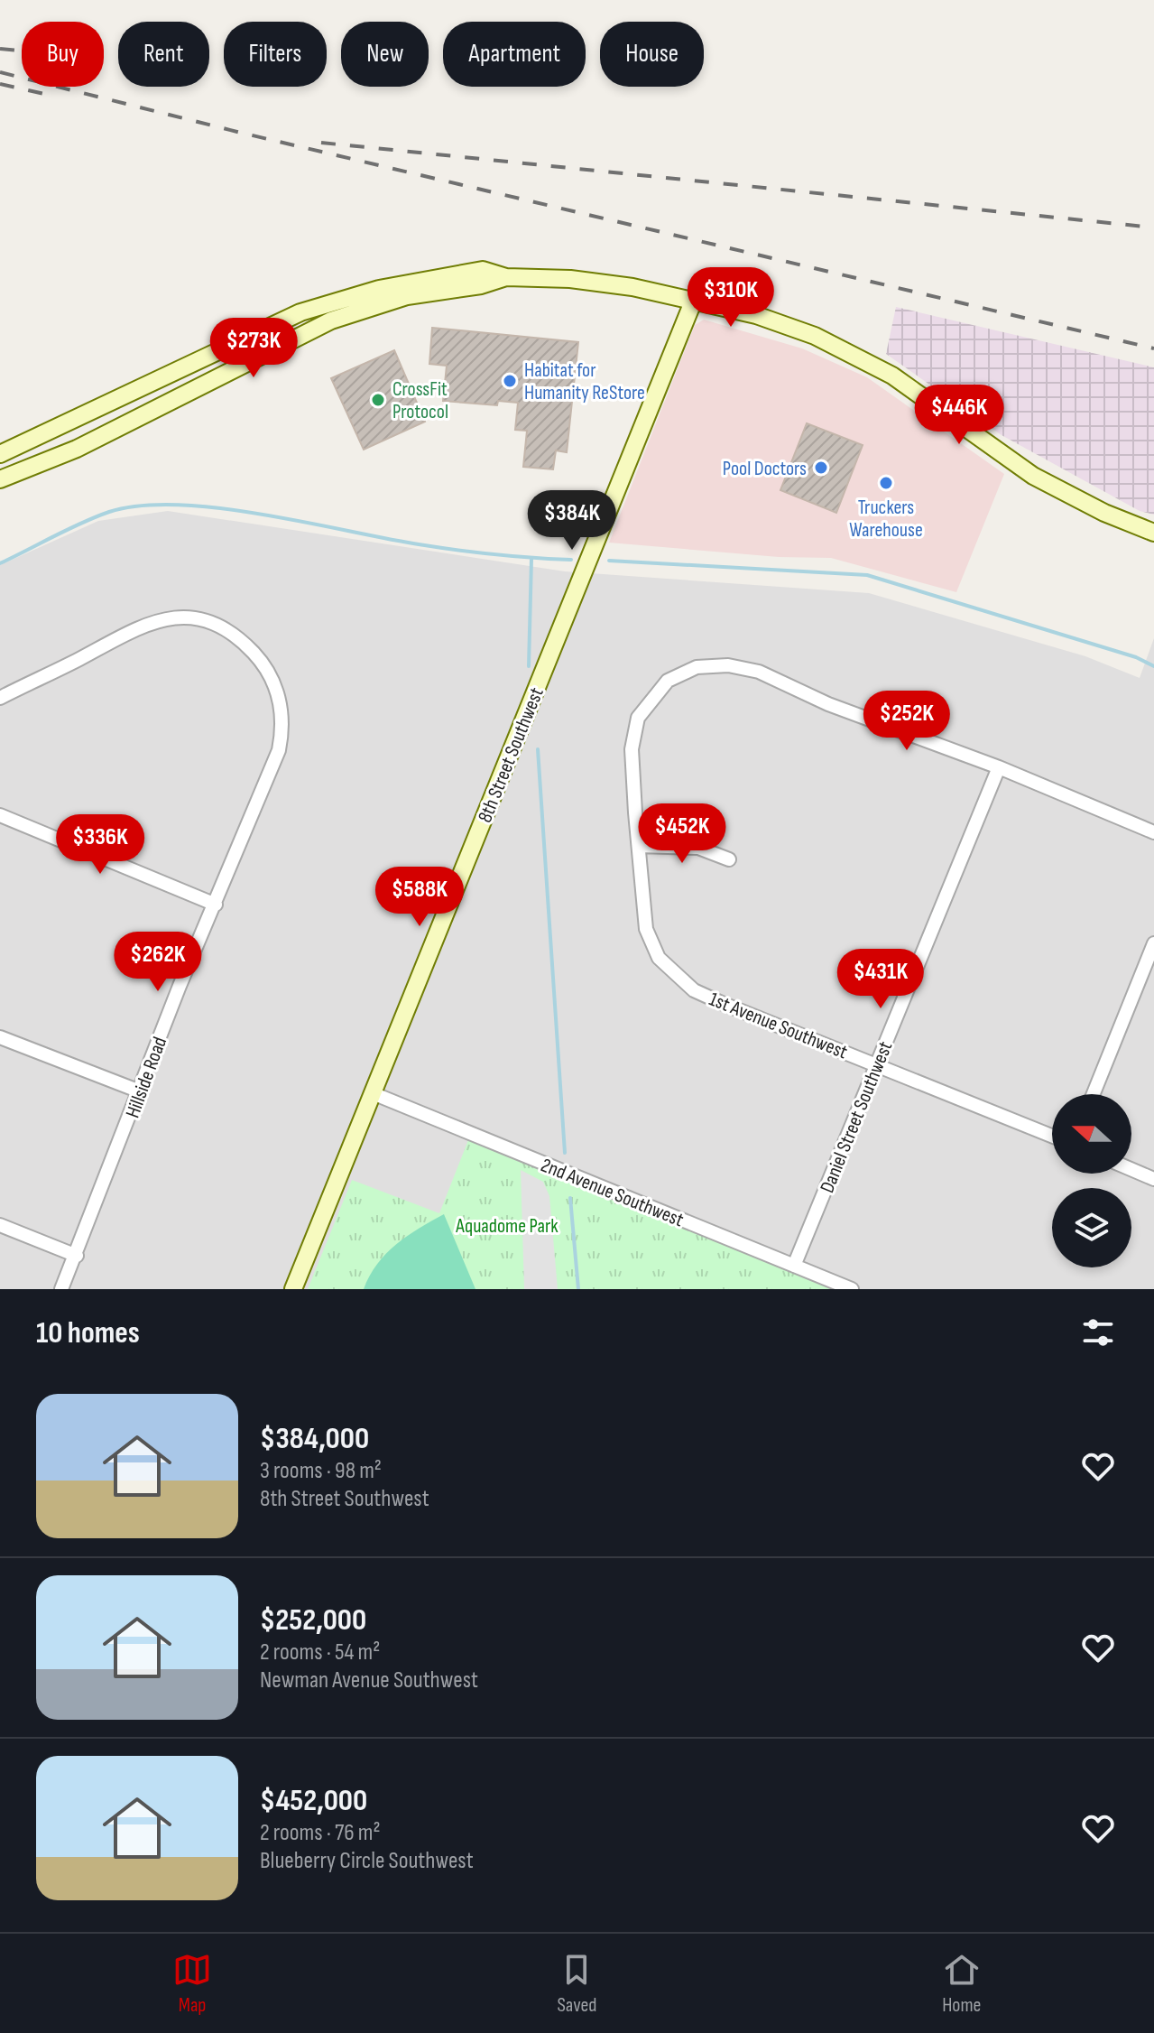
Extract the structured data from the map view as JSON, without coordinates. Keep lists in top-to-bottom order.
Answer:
{
  "streets": {
    "street": [
      "8th Street Southwest",
      "1st Avenue Southwest",
      "Hillside Road",
      "Daniel Street Southwest",
      "2nd Avenue Southwest"
    ]
  },
  "crossings": [
    ["8th Street Southwest", "2nd Avenue Southwest"],
    ["1st Avenue Southwest", "Daniel Street Southwest"],
    ["Daniel Street Southwest", "2nd Avenue Southwest"]
  ],
  "parks": ["Aquadome Park"],
  "places": [
    "Habitat for Humanity ReStore",
    "CrossFit Protocol",
    "Pool Doctors",
    "Truckers Warehouse"
  ],
  "north": "left",
  "page": {
    "chip": [
      "Buy",
      "Rent",
      "Filters",
      "New",
      "Apartment",
      "House"
    ],
    "price": [
      "$310K",
      "$273K",
      "$446K",
      "$384K",
      "$252K",
      "$452K",
      "$336K",
      "$588K",
      "$262K",
      "$431K"
    ],
    "heading": "10 homes",
    "list": [
      {
        "name": "$384,000",
        "note": "3 rooms · 98 m² · 8th Street Southwest"
      },
      {
        "name": "$252,000",
        "note": "2 rooms · 54 m² · Newman Avenue Southwest"
      },
      {
        "name": "$452,000",
        "note": "2 rooms · 76 m² · Blueberry Circle Southwest"
      }
    ],
    "tabs": ["Map", "Saved", "Home"]
  }
}
